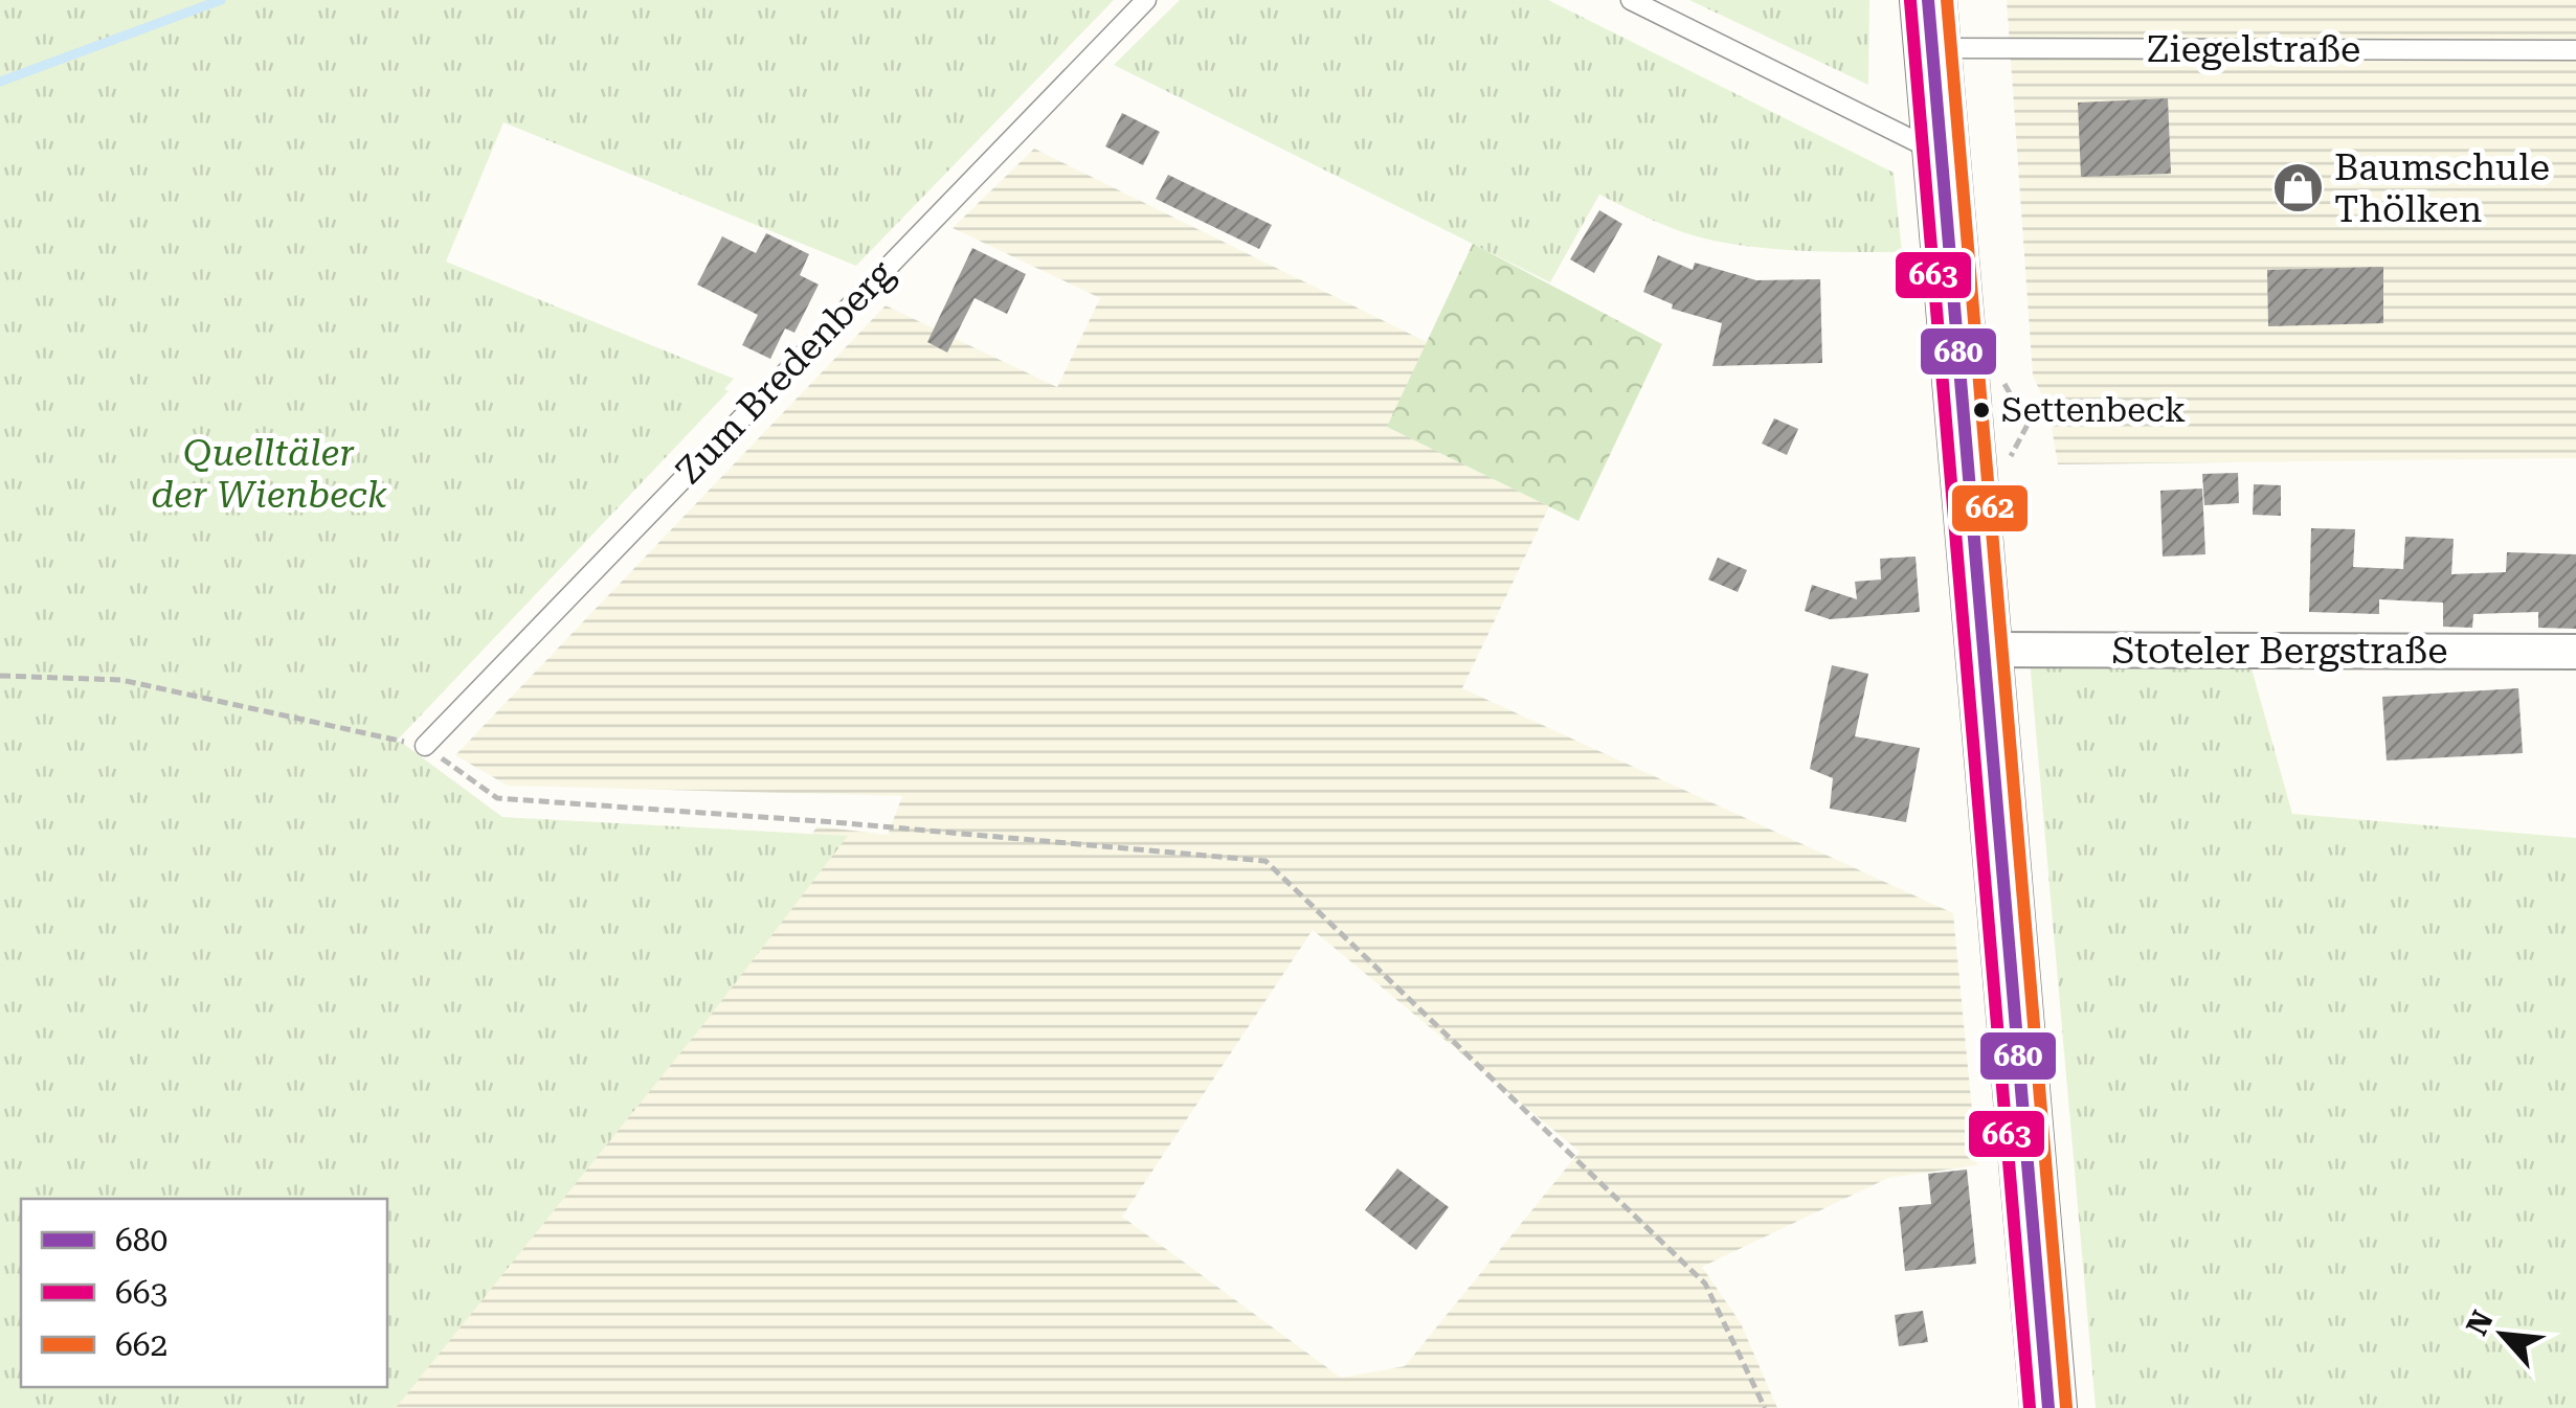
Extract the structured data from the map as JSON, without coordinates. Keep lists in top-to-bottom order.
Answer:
{
  "streets": {
    "street": ["Stoteler Bergstraße"],
    "lane": ["Ziegelstraße", "Zum Bredenberg"]
  },
  "parks": ["Quelltäler der Wienbeck"],
  "places": {
    "shop": ["Baumschule Thölken"],
    "other": ["Settenbeck"]
  },
  "lines": ["transit line 680", "transit line 662", "transit line 663"],
  "legend": ["680", "663", "662"],
  "north": "top left"
}
